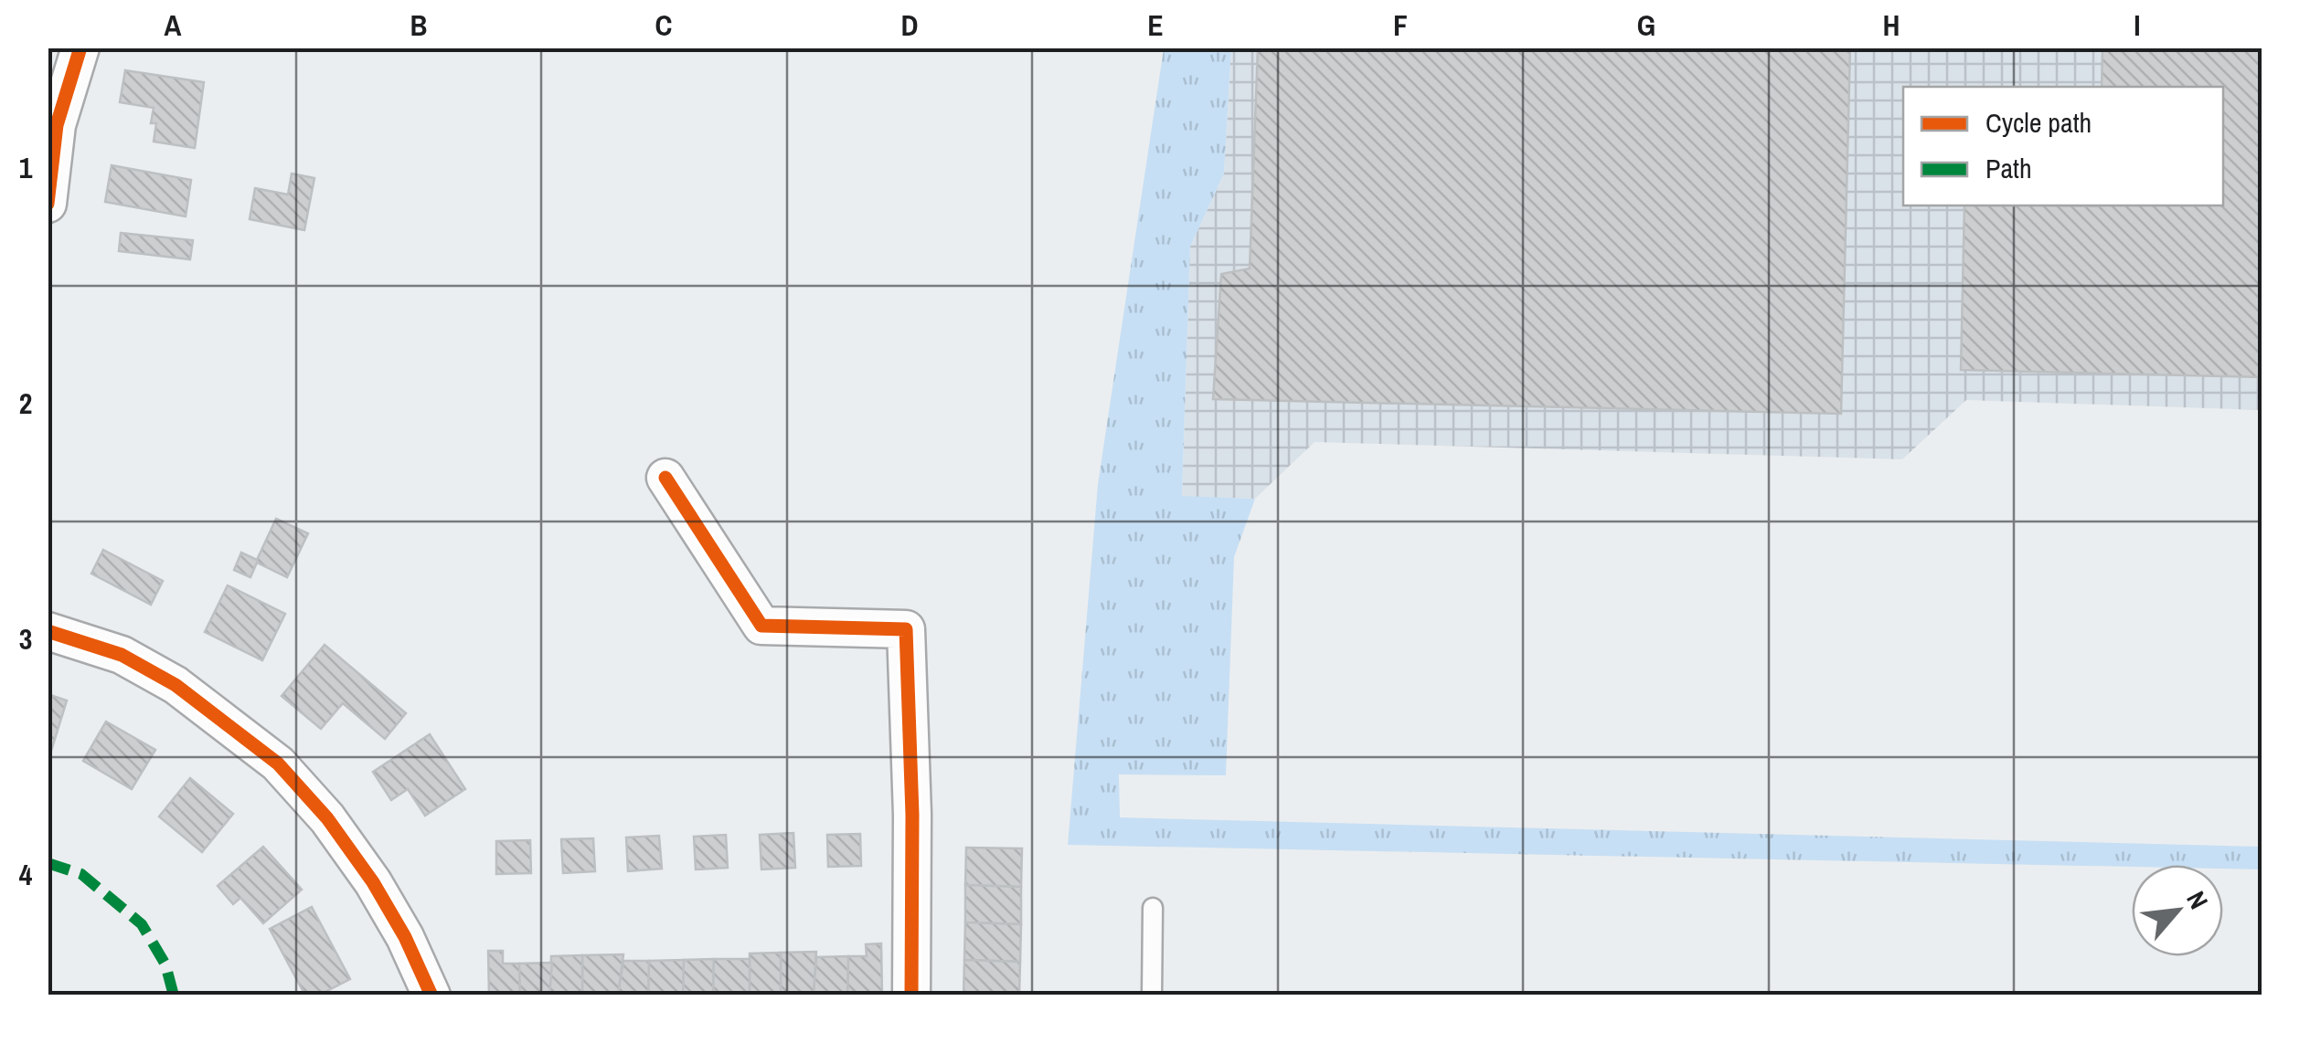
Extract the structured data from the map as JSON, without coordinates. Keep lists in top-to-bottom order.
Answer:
{
  "legend": ["Cycle path", "Path"],
  "north": "top right",
  "grid": {
    "columns": [
      "A",
      "B",
      "C",
      "D",
      "E",
      "F",
      "G",
      "H",
      "I"
    ],
    "rows": [
      "1",
      "2",
      "3",
      "4"
    ]
  }
}
